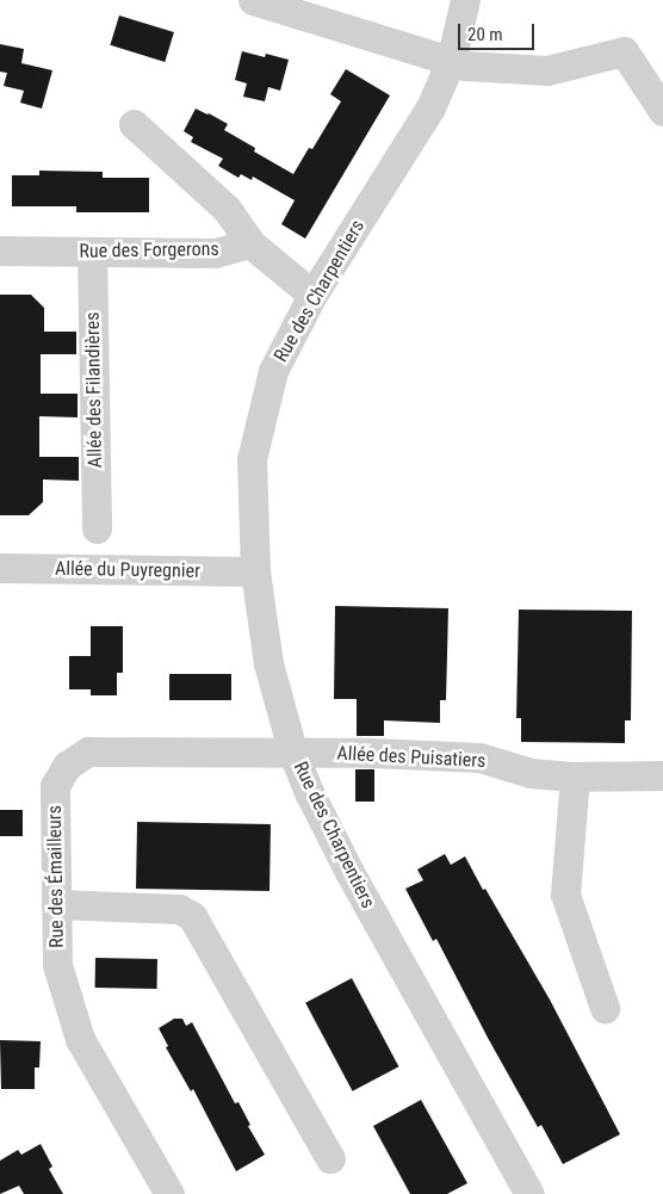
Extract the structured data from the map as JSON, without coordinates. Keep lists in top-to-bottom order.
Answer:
{
  "streets": {
    "street": [
      "Rue des Forgerons",
      "Rue des Charpentiers",
      "Allée des Filandières",
      "Allée du Puyregnier",
      "Allée des Puisatiers",
      "Rue des Émailleurs"
    ]
  },
  "crossings": [
    ["Rue des Forgerons", "Allée des Filandières"],
    ["Rue des Charpentiers", "Allée du Puyregnier"],
    ["Rue des Charpentiers", "Allée des Puisatiers"],
    ["Rue des Charpentiers", "Rue des Émailleurs"],
    ["Allée des Puisatiers", "Rue des Émailleurs"]
  ],
  "scale_bar": "20 m"
}
